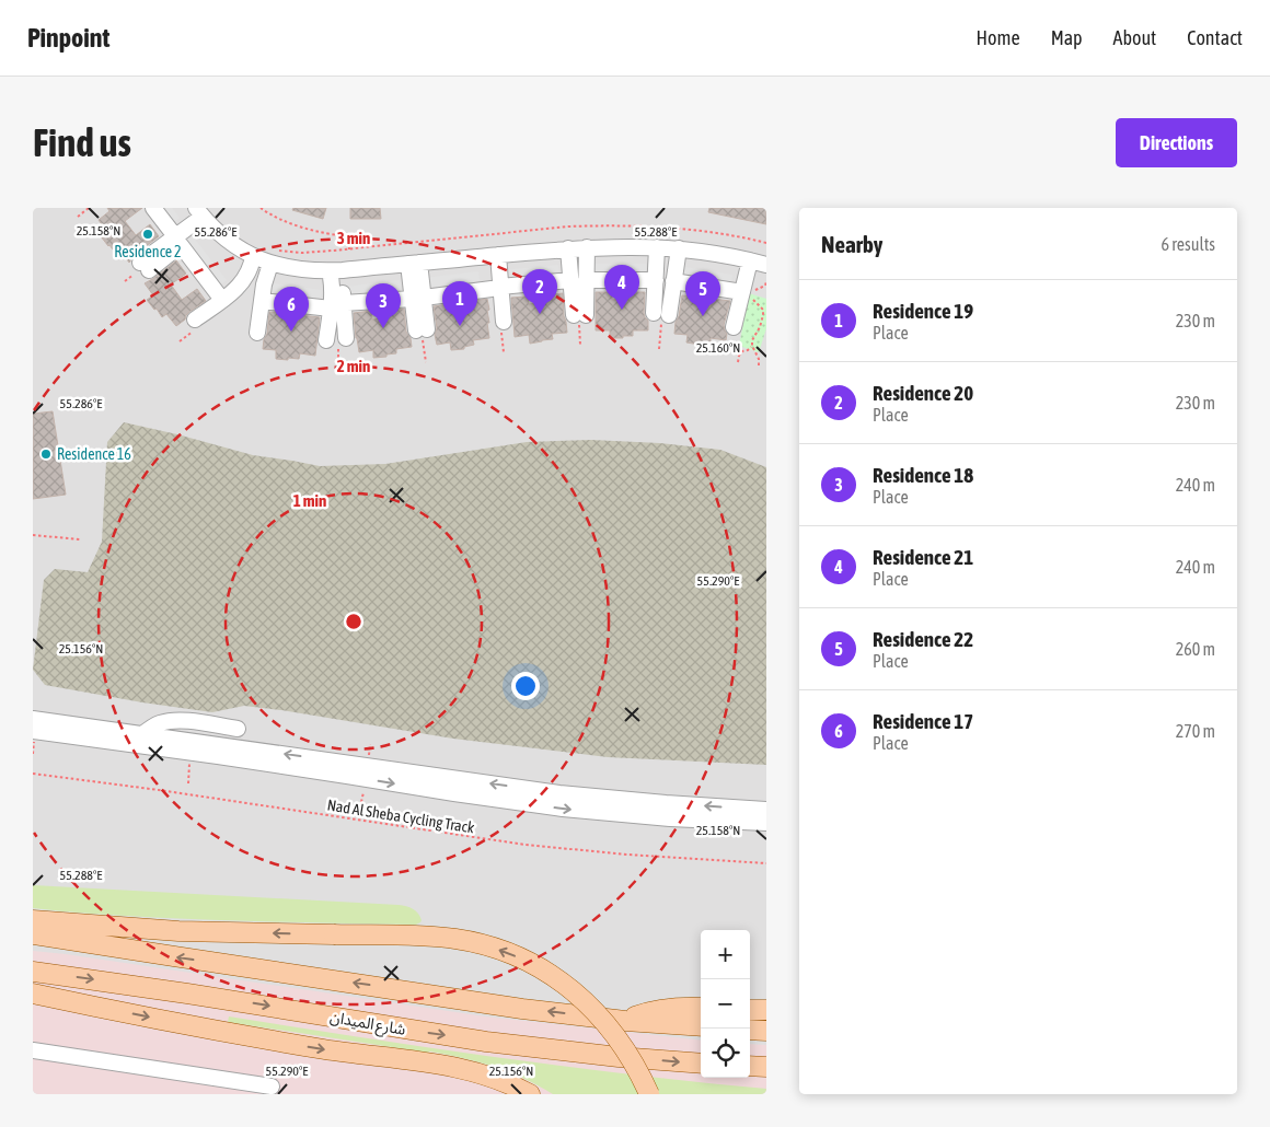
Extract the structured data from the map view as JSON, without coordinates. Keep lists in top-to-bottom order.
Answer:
{
  "streets": {
    "main road": ["شارع الميدان"],
    "path": ["Nad Al Sheba Cycling Track"]
  },
  "places": ["Residence 2", "Residence 16"],
  "page": {
    "header": "Pinpoint",
    "nav": [
      "Home",
      "Map",
      "About",
      "Contact"
    ],
    "buttons": "Directions",
    "title": "Find us",
    "heading": ["Nearby", "6 results"],
    "pins": [
      "4",
      "2",
      "5",
      "1",
      "3",
      "6"
    ],
    "list": [
      {
        "mark": "1",
        "name": "Residence 19",
        "note": "Place",
        "value": "230 m"
      },
      {
        "mark": "2",
        "name": "Residence 20",
        "note": "Place",
        "value": "230 m"
      },
      {
        "mark": "3",
        "name": "Residence 18",
        "note": "Place",
        "value": "240 m"
      },
      {
        "mark": "4",
        "name": "Residence 21",
        "note": "Place",
        "value": "240 m"
      },
      {
        "mark": "5",
        "name": "Residence 22",
        "note": "Place",
        "value": "260 m"
      },
      {
        "mark": "6",
        "name": "Residence 17",
        "note": "Place",
        "value": "270 m"
      }
    ],
    "map_buttons": ["+", "−"]
  },
  "coordinates": [
    "25.158°N",
    "55.286°E",
    "55.288°E",
    "25.160°N",
    "55.290°E",
    "25.156°N"
  ],
  "rings": ["3 min", "2 min", "1 min"]
}
